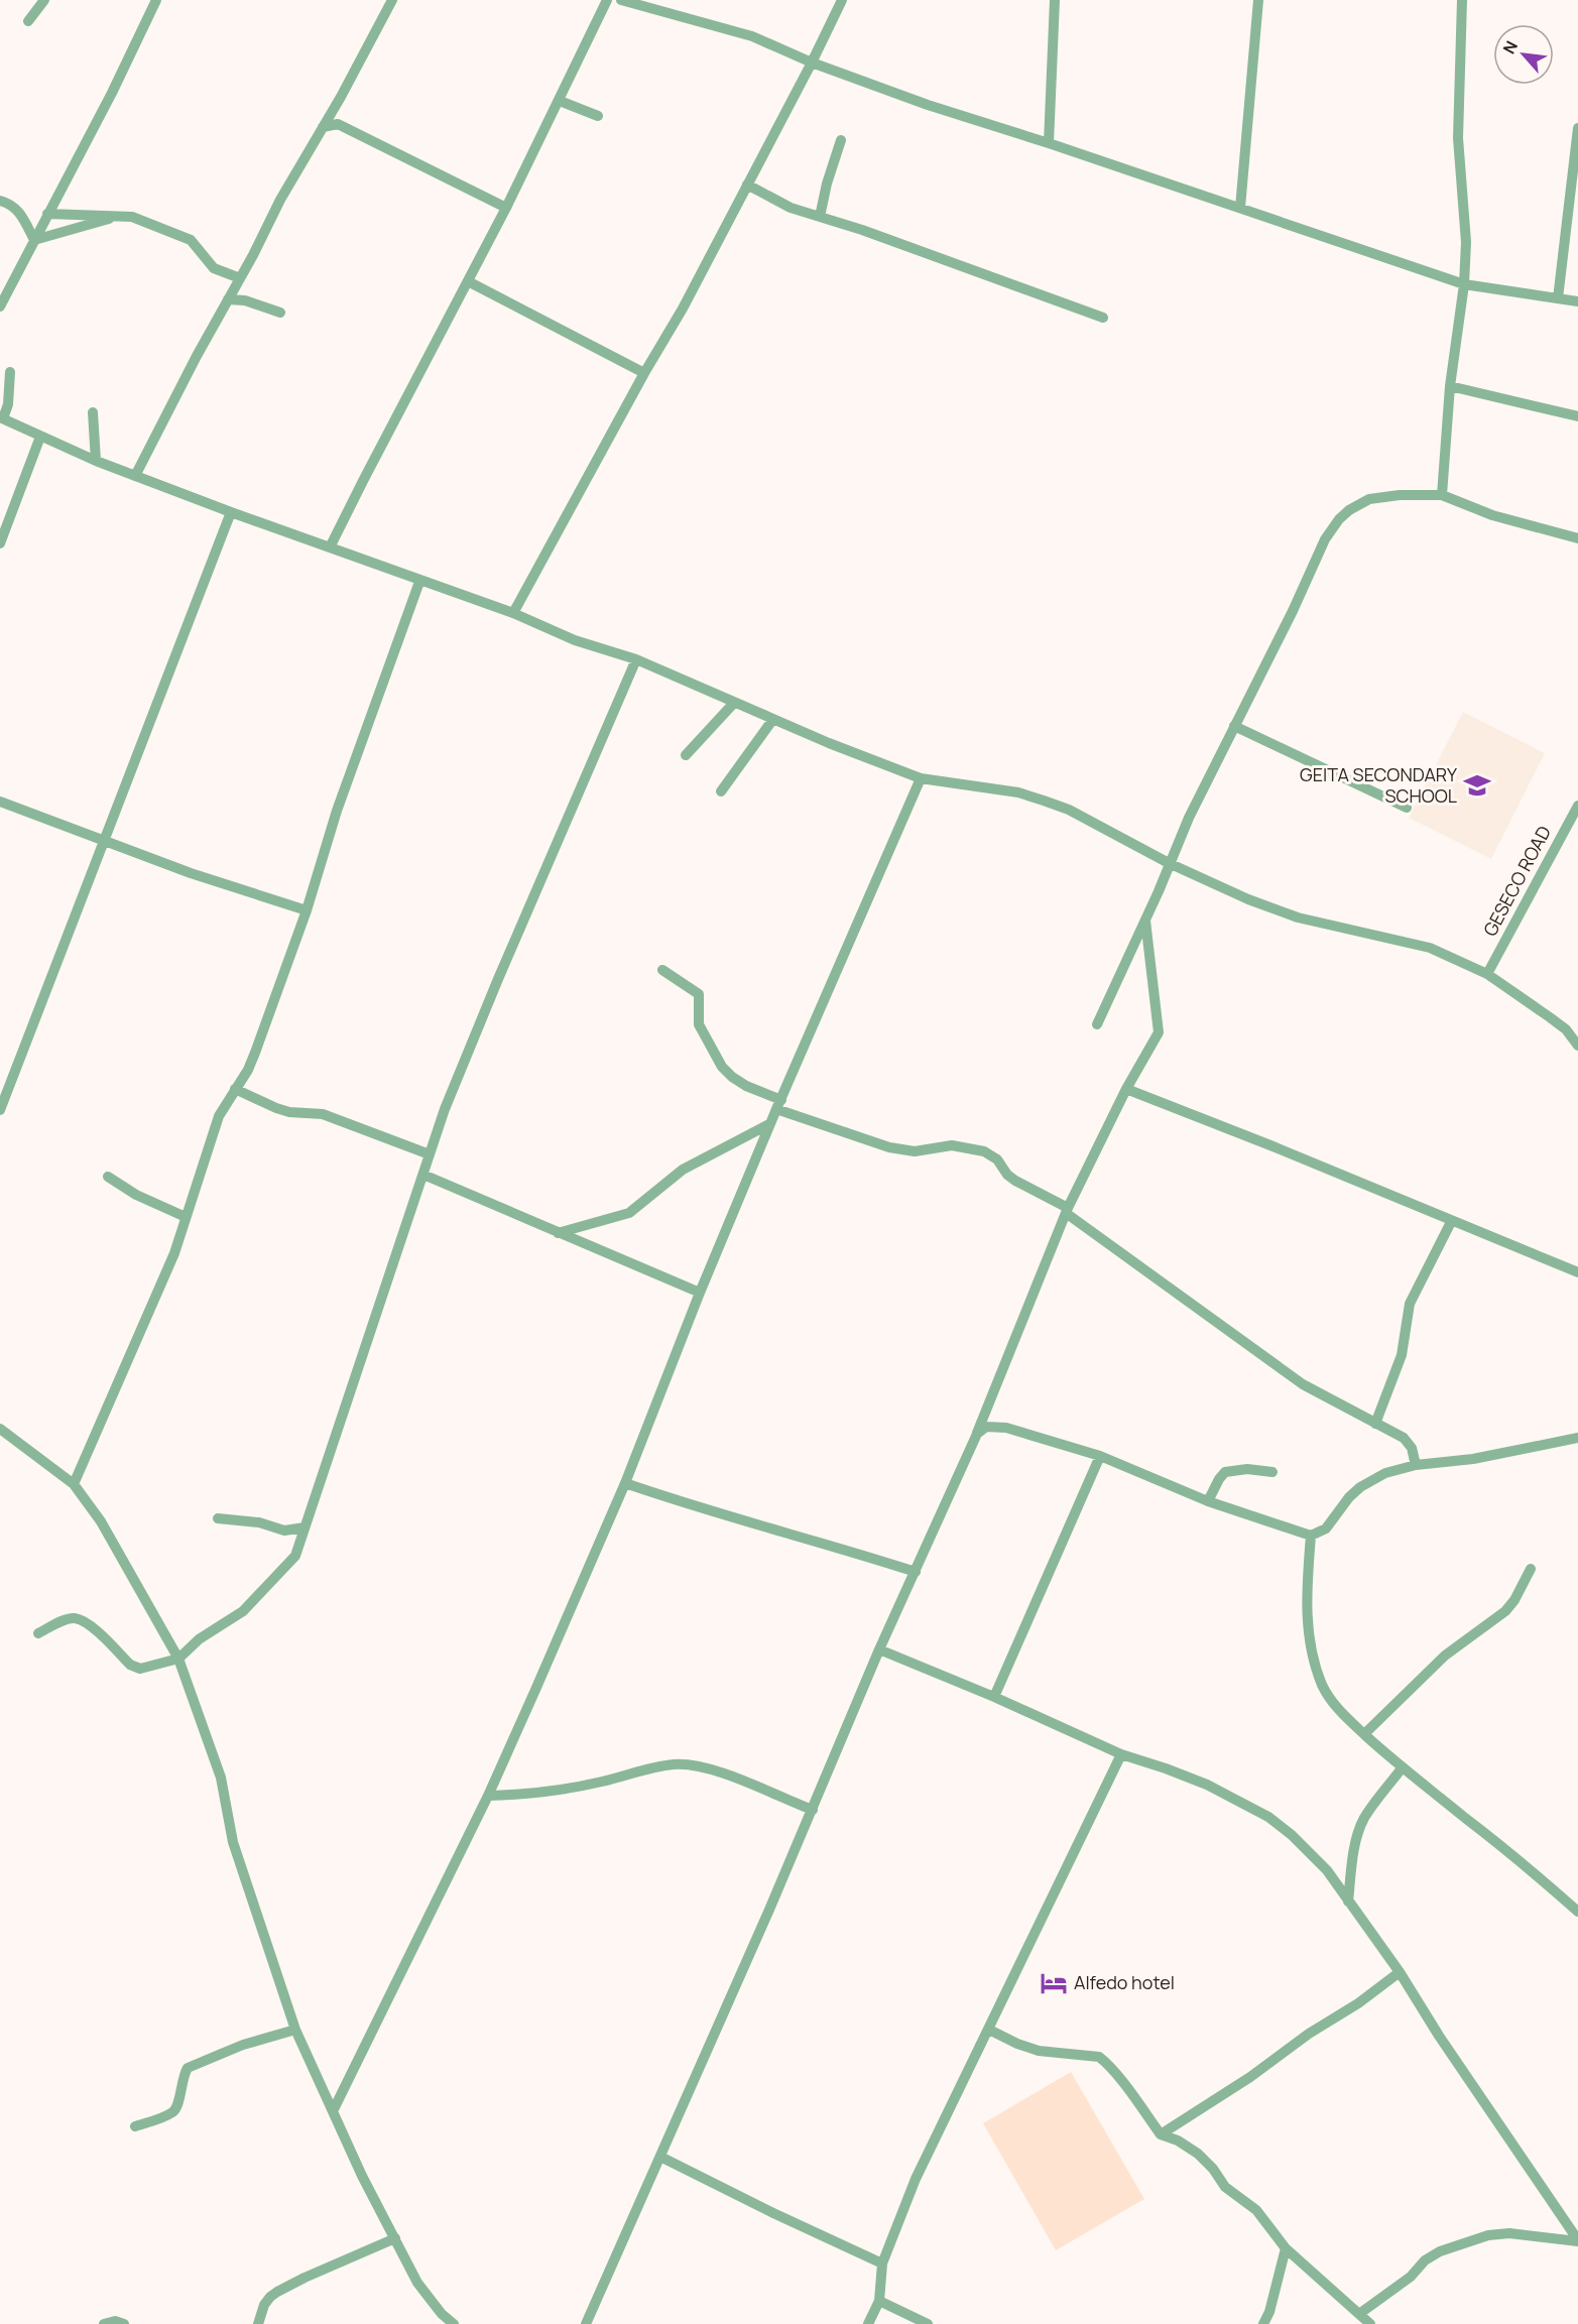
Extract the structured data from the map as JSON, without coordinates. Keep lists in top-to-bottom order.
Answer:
{
  "streets": {
    "street": ["GESECO ROAD"]
  },
  "places": {
    "school or university": ["GEITA SECONDARY SCHOOL"],
    "hotel": ["Alfedo hotel"]
  },
  "north": "top left"
}
